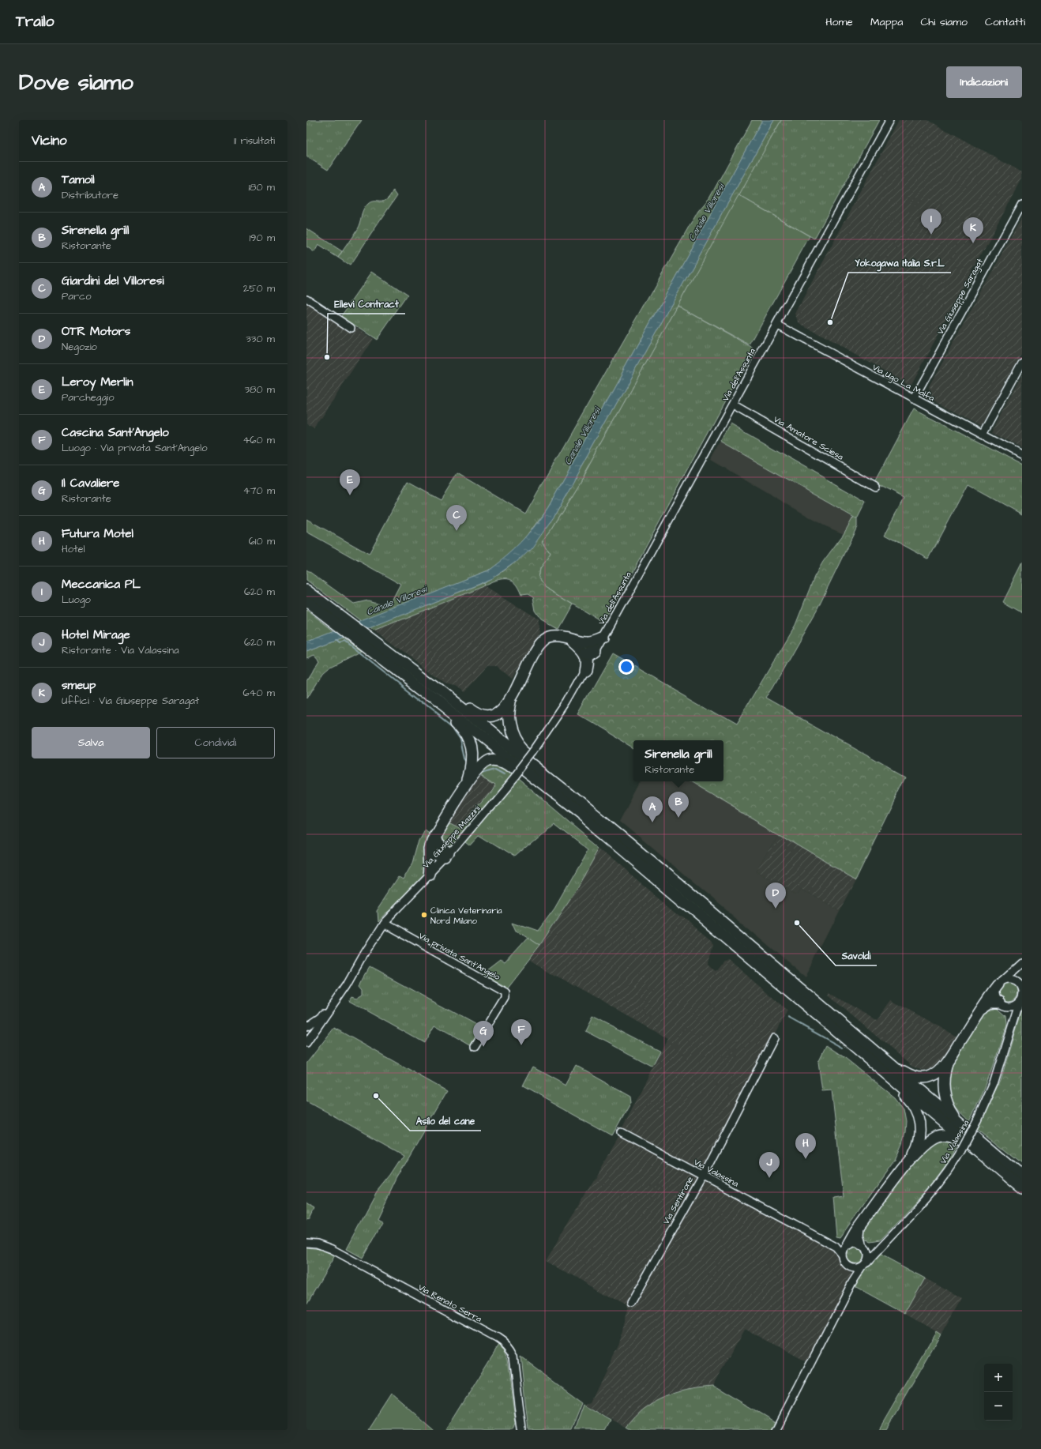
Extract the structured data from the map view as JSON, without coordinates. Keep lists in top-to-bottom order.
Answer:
{
  "streets": {
    "street": [
      "Via Giuseppe Saragat",
      "Via dell'Assunta",
      "Via Ugo La Malfa",
      "Via Amatore Sciesa",
      "Via Giuseppe Mazzini",
      "Via privata Sant'Angelo",
      "Via Valassina",
      "Via Sentirone",
      "Via Renato Serra"
    ]
  },
  "crossings": [
    ["Via Giuseppe Saragat", "Via Ugo La Malfa"],
    ["Via dell'Assunta", "Via Ugo La Malfa"],
    ["Via dell'Assunta", "Via Amatore Sciesa"],
    ["Via dell'Assunta", "Via Giuseppe Mazzini"],
    ["Via Giuseppe Mazzini", "Via privata Sant'Angelo"],
    ["Via Valassina", "Via Sentirone"]
  ],
  "water": ["Canale Villoresi"],
  "places": [
    "Yokogawa Italia S.r.L",
    "Ellevi Contract",
    "Clinica Veterinaria Nord Milano",
    "Savoldi",
    "Asilo del cane"
  ],
  "page": {
    "header": "Trailo",
    "nav": [
      "Home",
      "Mappa",
      "Chi siamo",
      "Contatti"
    ],
    "buttons": [
      "Indicazioni",
      ["Salva", "Condividi"]
    ],
    "title": "Dove siamo",
    "heading": ["Vicino", "11 risultati"],
    "list": [
      {
        "mark": "A",
        "name": "Tamoil",
        "note": "Distributore",
        "value": "180 m"
      },
      {
        "mark": "B",
        "name": "Sirenella grill",
        "note": "Ristorante",
        "value": "190 m"
      },
      {
        "mark": "C",
        "name": "Giardini del Villoresi",
        "note": "Parco",
        "value": "250 m"
      },
      {
        "mark": "D",
        "name": "OTR Motors",
        "note": "Negozio",
        "value": "330 m"
      },
      {
        "mark": "E",
        "name": "Leroy Merlin",
        "note": "Parcheggio",
        "value": "380 m"
      },
      {
        "mark": "F",
        "name": "Cascina Sant'Angelo",
        "note": "Luogo · Via privata Sant'Angelo",
        "value": "460 m"
      },
      {
        "mark": "G",
        "name": "Il Cavaliere",
        "note": "Ristorante",
        "value": "470 m"
      },
      {
        "mark": "H",
        "name": "Futura Motel",
        "note": "Hotel",
        "value": "610 m"
      },
      {
        "mark": "I",
        "name": "Meccanica PL",
        "note": "Luogo",
        "value": "620 m"
      },
      {
        "mark": "J",
        "name": "Hotel Mirage",
        "note": "Ristorante · Via Valassina",
        "value": "620 m"
      },
      {
        "mark": "K",
        "name": "smeup",
        "note": "Uffici · Via Giuseppe Saragat",
        "value": "640 m"
      }
    ],
    "pins": [
      "I",
      "K",
      "E",
      "C",
      "B",
      "A",
      "D",
      "F",
      "G",
      "H",
      "J"
    ],
    "popup": ["Sirenella grill", "Ristorante"],
    "map_buttons": ["+", "−"]
  }
}
